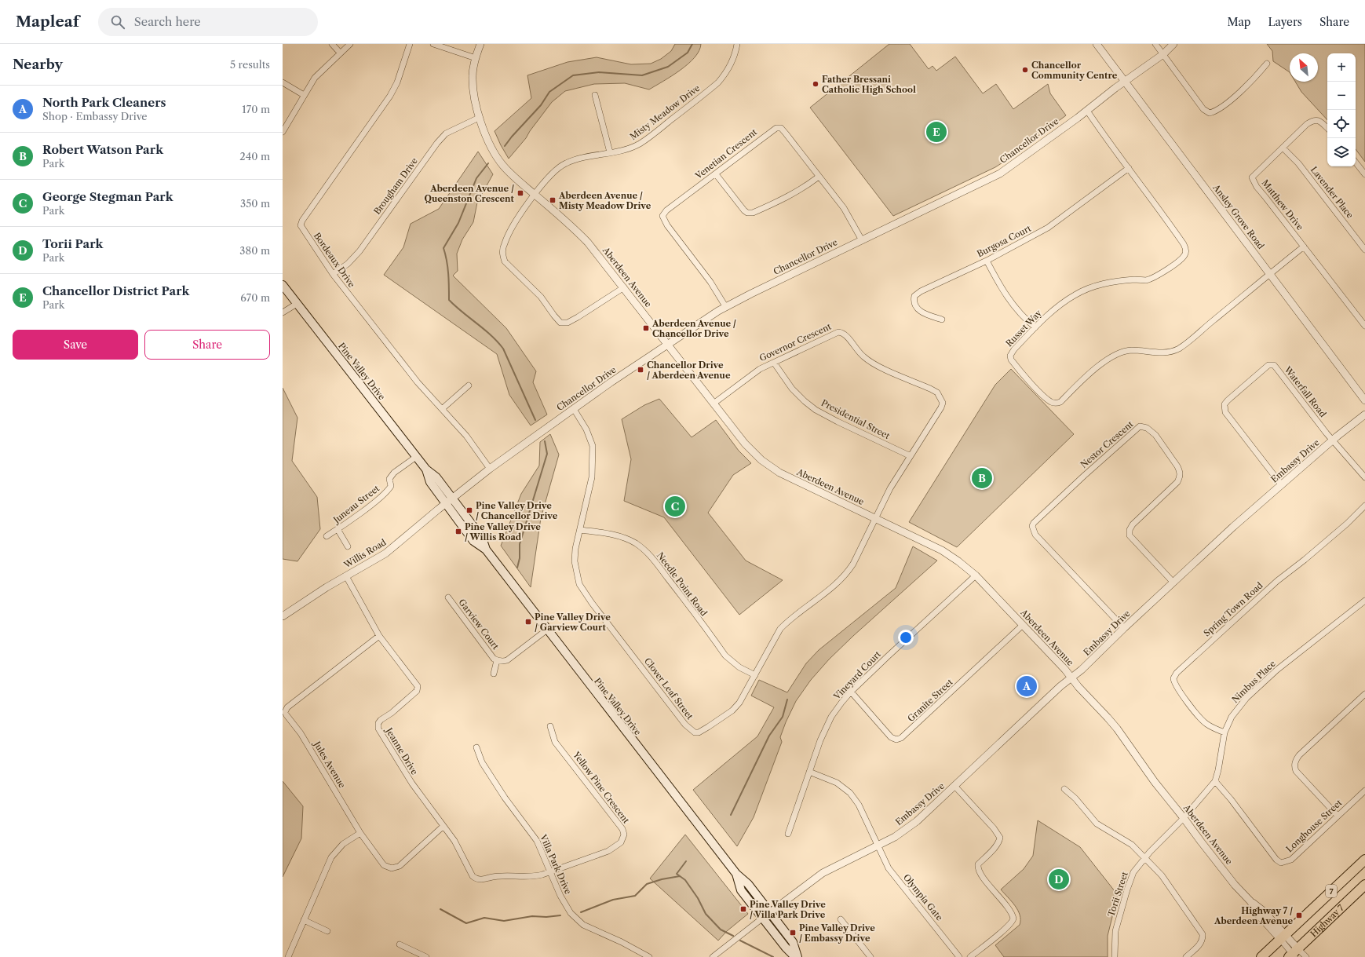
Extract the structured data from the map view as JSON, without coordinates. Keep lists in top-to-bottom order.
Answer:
{
  "streets": {
    "main road": ["Pine Valley Drive", "7", "Highway 7"],
    "street": [
      "Misty Meadow Drive",
      "Chancellor Drive",
      "Venetian Crescent",
      "Brougham Drive",
      "Lavender Place",
      "Matthew Drive",
      "Ansley Grove Road",
      "Burgosa Court",
      "Bordeaux Drive",
      "Aberdeen Avenue",
      "Russet Way",
      "Governor Crescent",
      "Waterfall Road",
      "Presidential Street",
      "Nestor Crescent",
      "Embassy Drive",
      "Juneau Street",
      "Willis Road",
      "Needle Point Road",
      "Spring Town Road",
      "Garview Court",
      "Vineyard Court",
      "Nimbus Place",
      "Clover Leaf Street",
      "Granite Street",
      "Jeanne Drive",
      "Jules Avenue",
      "Yellow Pine Crescent",
      "Longhouse Street",
      "Villa Park Drive",
      "Torii Street",
      "Olympia Gate"
    ]
  },
  "crossings": [
    ["Misty Meadow Drive", "Aberdeen Avenue"],
    ["Chancellor Drive", "Venetian Crescent"],
    ["Chancellor Drive", "Ansley Grove Road"],
    ["Chancellor Drive", "Bordeaux Drive"],
    ["Chancellor Drive", "Aberdeen Avenue"],
    ["Chancellor Drive", "Russet Way"],
    ["Chancellor Drive", "Pine Valley Drive"],
    ["Chancellor Drive", "Willis Road"],
    ["Chancellor Drive", "Clover Leaf Street"],
    ["Brougham Drive", "Bordeaux Drive"],
    ["Brougham Drive", "Aberdeen Avenue"],
    ["Lavender Place", "Matthew Drive"],
    ["Ansley Grove Road", "Russet Way"],
    ["Burgosa Court", "Russet Way"],
    ["Aberdeen Avenue", "Governor Crescent"],
    ["Aberdeen Avenue", "Embassy Drive"],
    ["Aberdeen Avenue", "Vineyard Court"],
    ["Aberdeen Avenue", "Nimbus Place"],
    ["Aberdeen Avenue", "Clover Leaf Street"],
    ["Aberdeen Avenue", "Granite Street"],
    ["Aberdeen Avenue", "7"],
    ["Aberdeen Avenue", "Torii Street"],
    ["Aberdeen Avenue", "Highway 7"],
    ["Governor Crescent", "Presidential Street"],
    ["Governor Crescent", "Clover Leaf Street"],
    ["Pine Valley Drive", "Embassy Drive"],
    ["Pine Valley Drive", "Juneau Street"],
    ["Pine Valley Drive", "Willis Road"],
    ["Pine Valley Drive", "Garview Court"],
    ["Waterfall Road", "Embassy Drive"],
    ["Nestor Crescent", "Embassy Drive"],
    ["Embassy Drive", "Olympia Gate"],
    ["Willis Road", "Jeanne Drive"],
    ["Needle Point Road", "Clover Leaf Street"],
    ["Spring Town Road", "Nimbus Place"],
    ["Vineyard Court", "Granite Street"],
    ["Vineyard Court", "Olympia Gate"],
    ["Nimbus Place", "Longhouse Street"],
    ["Nimbus Place", "Torii Street"],
    ["Jeanne Drive", "Jules Avenue"],
    ["Jeanne Drive", "Yellow Pine Crescent"],
    ["Jeanne Drive", "Villa Park Drive"],
    ["Yellow Pine Crescent", "Villa Park Drive"]
  ],
  "places": {
    "other": ["Chancellor Community Centre", "Father Bressani Catholic High School"],
    "transit": [
      "Aberdeen Avenue / Queenston Crescent",
      "Aberdeen Avenue / Misty Meadow Drive",
      "Aberdeen Avenue / Chancellor Drive",
      "Chancellor Drive / Aberdeen Avenue",
      "Pine Valley Drive / Chancellor Drive",
      "Pine Valley Drive / Willis Road",
      "Pine Valley Drive / Garview Court",
      "Pine Valley Drive / Villa Park Drive",
      "Highway 7 / Aberdeen Avenue",
      "Pine Valley Drive / Embassy Drive"
    ]
  },
  "north": "top left",
  "page": {
    "header": "Mapleaf",
    "search": "Search here",
    "nav": ["Map", "Layers", "Share"],
    "heading": ["Nearby", "5 results"],
    "map_buttons": ["+", "−"],
    "list": [
      {
        "mark": "A",
        "name": "North Park Cleaners",
        "note": "Shop · Embassy Drive",
        "value": "170 m"
      },
      {
        "mark": "B",
        "name": "Robert Watson Park",
        "note": "Park",
        "value": "240 m"
      },
      {
        "mark": "C",
        "name": "George Stegman Park",
        "note": "Park",
        "value": "350 m"
      },
      {
        "mark": "D",
        "name": "Torii Park",
        "note": "Park",
        "value": "380 m"
      },
      {
        "mark": "E",
        "name": "Chancellor District Park",
        "note": "Park",
        "value": "670 m"
      }
    ],
    "pins": [
      "E",
      "B",
      "C",
      "A",
      "D"
    ],
    "buttons": ["Save", "Share"]
  }
}
